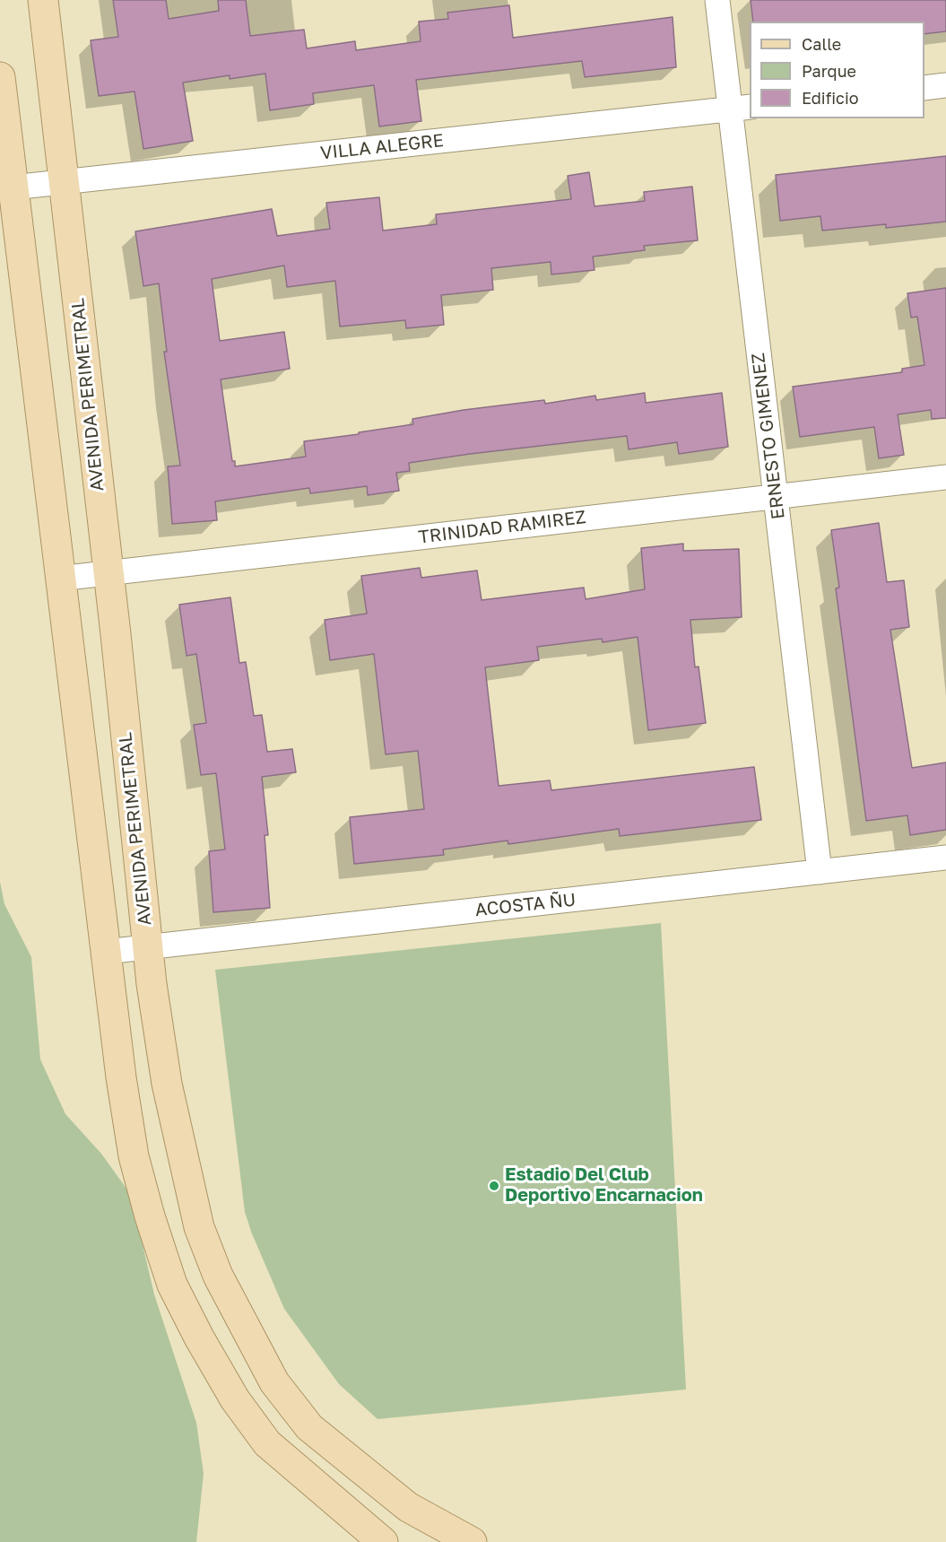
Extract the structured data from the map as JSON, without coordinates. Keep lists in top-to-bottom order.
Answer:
{
  "streets": {
    "main road": ["AVENIDA PERIMETRAL"],
    "street": [
      "VILLA ALEGRE",
      "ERNESTO GIMENEZ",
      "TRINIDAD RAMIREZ",
      "ACOSTA ÑU"
    ]
  },
  "crossings": [
    ["VILLA ALEGRE", "AVENIDA PERIMETRAL"],
    ["VILLA ALEGRE", "ERNESTO GIMENEZ"],
    ["AVENIDA PERIMETRAL", "TRINIDAD RAMIREZ"],
    ["AVENIDA PERIMETRAL", "ACOSTA ÑU"],
    ["ERNESTO GIMENEZ", "TRINIDAD RAMIREZ"],
    ["ERNESTO GIMENEZ", "ACOSTA ÑU"]
  ],
  "places": ["Estadio Del Club Deportivo Encarnacion"],
  "legend": ["Calle", "Parque", "Edificio"]
}
